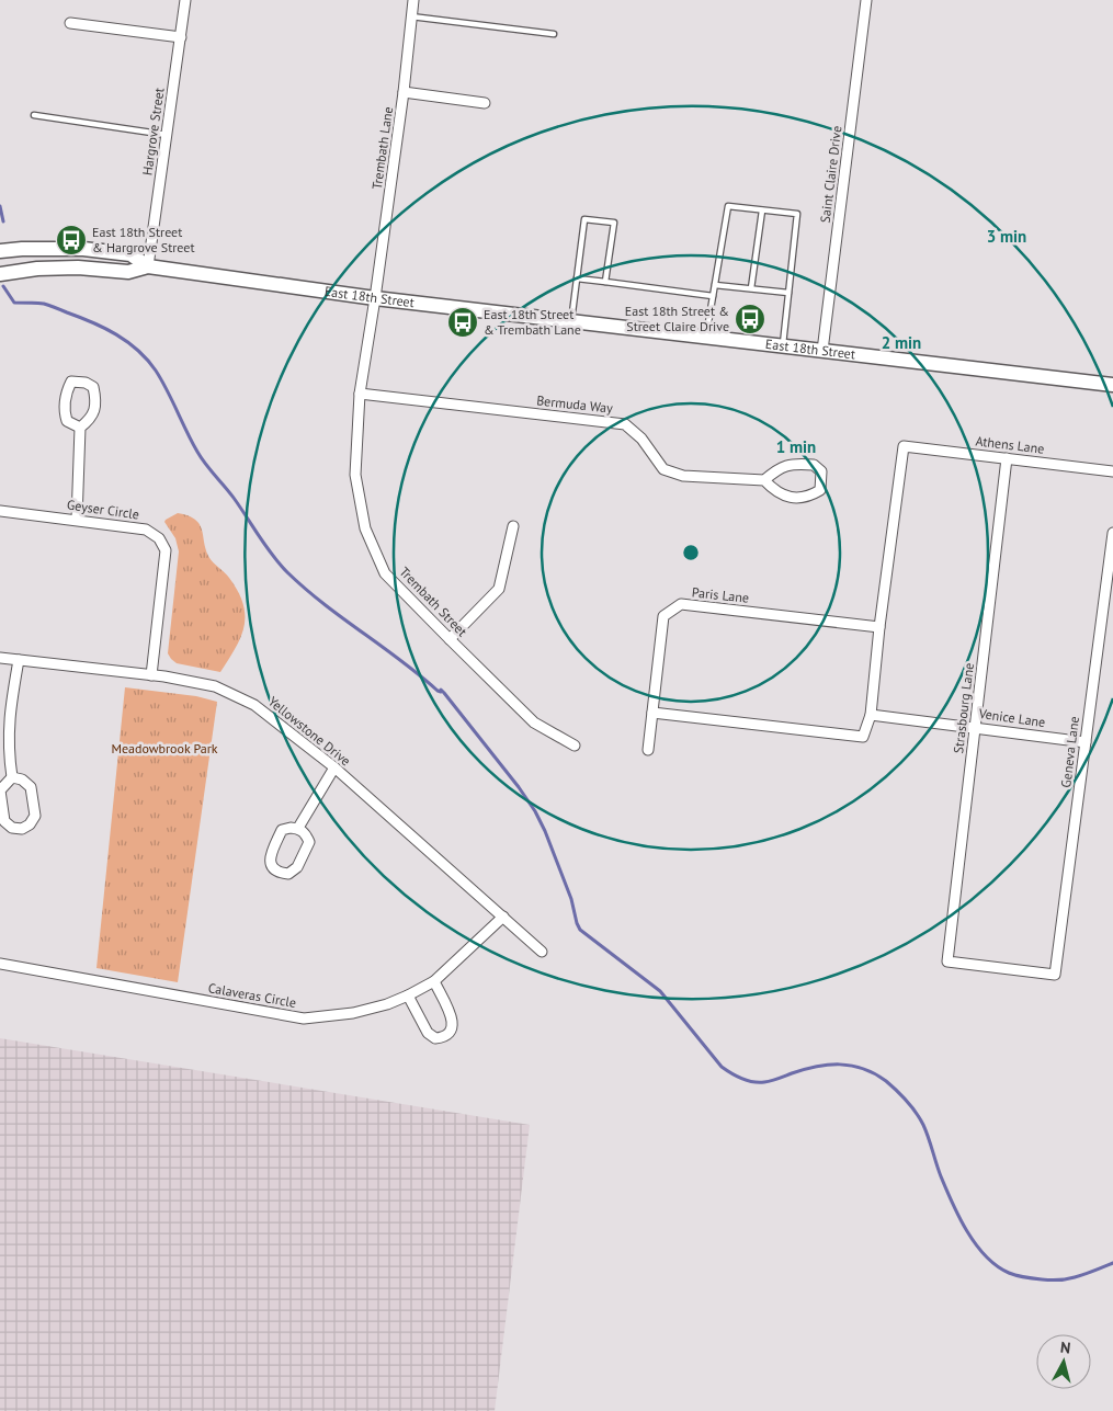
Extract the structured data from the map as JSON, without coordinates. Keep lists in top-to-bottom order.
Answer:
{
  "streets": {
    "main road": ["East 18th Street"],
    "street": [
      "Hargrove Street",
      "Trembath Lane",
      "Saint Claire Drive",
      "Bermuda Way",
      "Athens Lane",
      "Geyser Circle",
      "Paris Lane",
      "Trembath Street",
      "Strasbourg Lane",
      "Venice Lane",
      "Yellowstone Drive",
      "Geneva Lane",
      "Calaveras Circle"
    ]
  },
  "crossings": [
    ["Hargrove Street", "East 18th Street"],
    ["Trembath Lane", "East 18th Street"],
    ["Trembath Lane", "Trembath Street"],
    ["Saint Claire Drive", "East 18th Street"],
    ["East 18th Street", "Trembath Street"],
    ["Bermuda Way", "Trembath Street"],
    ["Athens Lane", "Paris Lane"],
    ["Athens Lane", "Strasbourg Lane"],
    ["Geyser Circle", "Yellowstone Drive"],
    ["Strasbourg Lane", "Venice Lane"],
    ["Strasbourg Lane", "Geneva Lane"],
    ["Venice Lane", "Geneva Lane"],
    ["Yellowstone Drive", "Calaveras Circle"]
  ],
  "parks": ["Meadowbrook Park"],
  "places": {
    "bus stop": ["East 18th Street & Hargrove Street", "East 18th Street & Street Claire Drive", "East 18th Street & Trembath Lane"]
  },
  "north": "top",
  "rings": ["3 min", "2 min", "1 min"]
}
